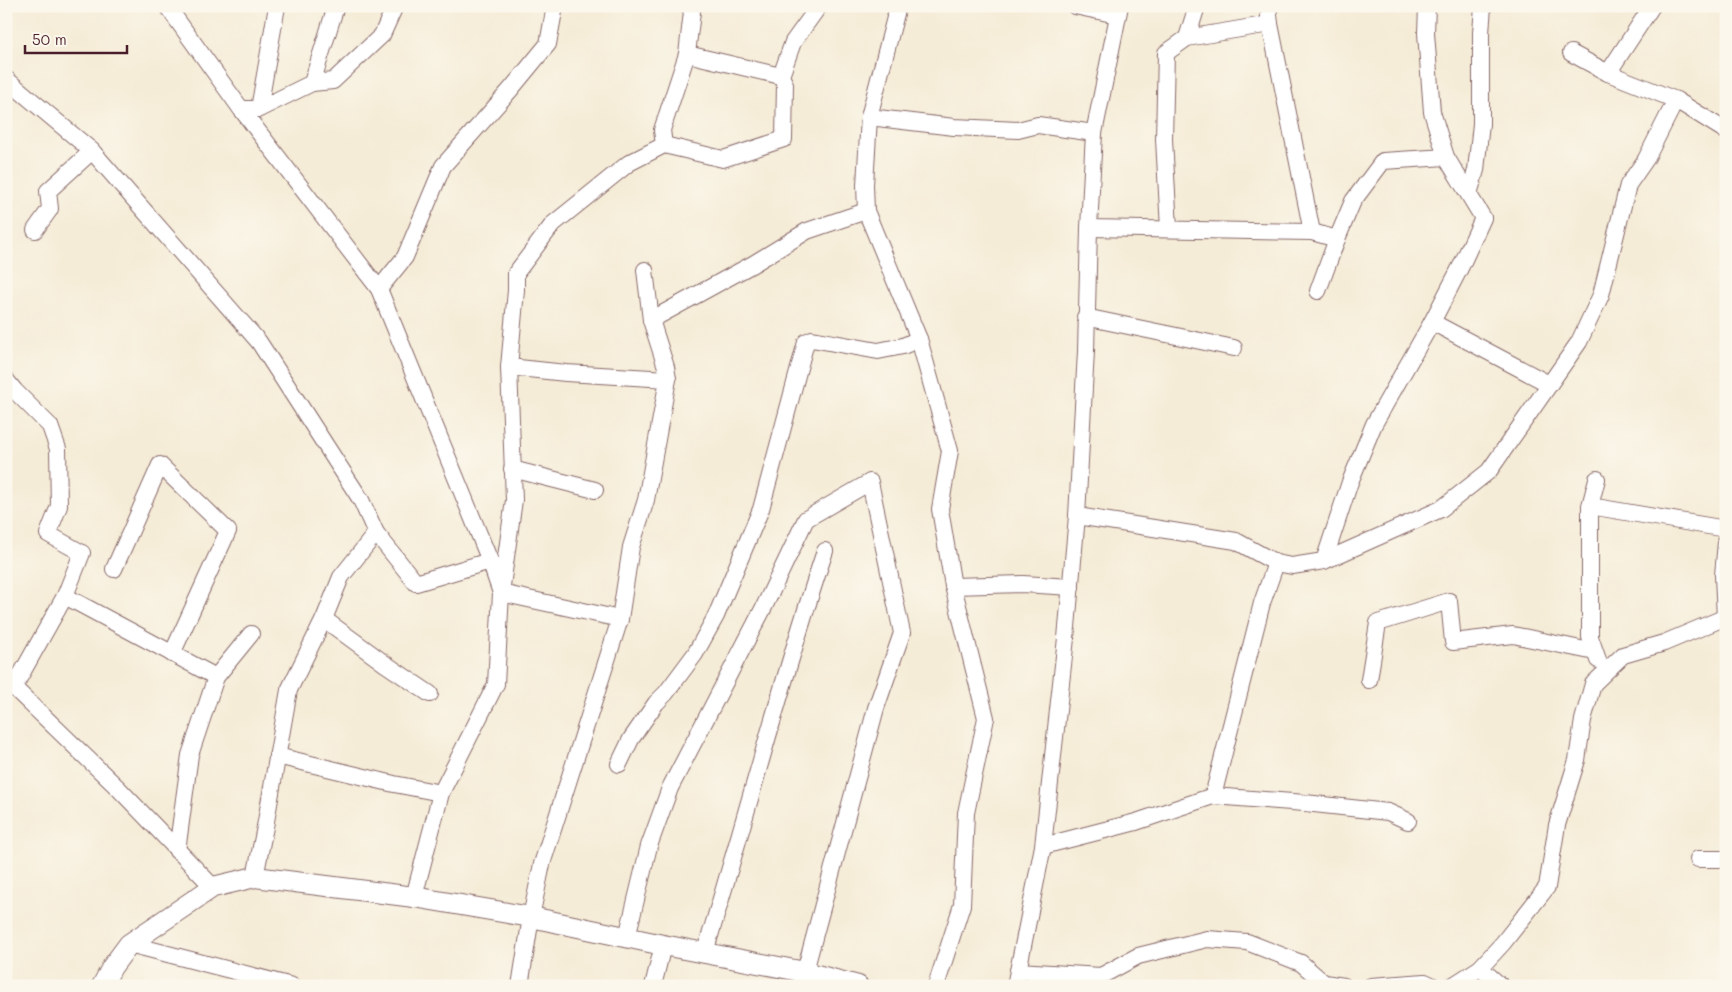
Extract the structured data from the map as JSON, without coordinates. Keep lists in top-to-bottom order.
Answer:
{
  "scale_bar": "50 m"
}
